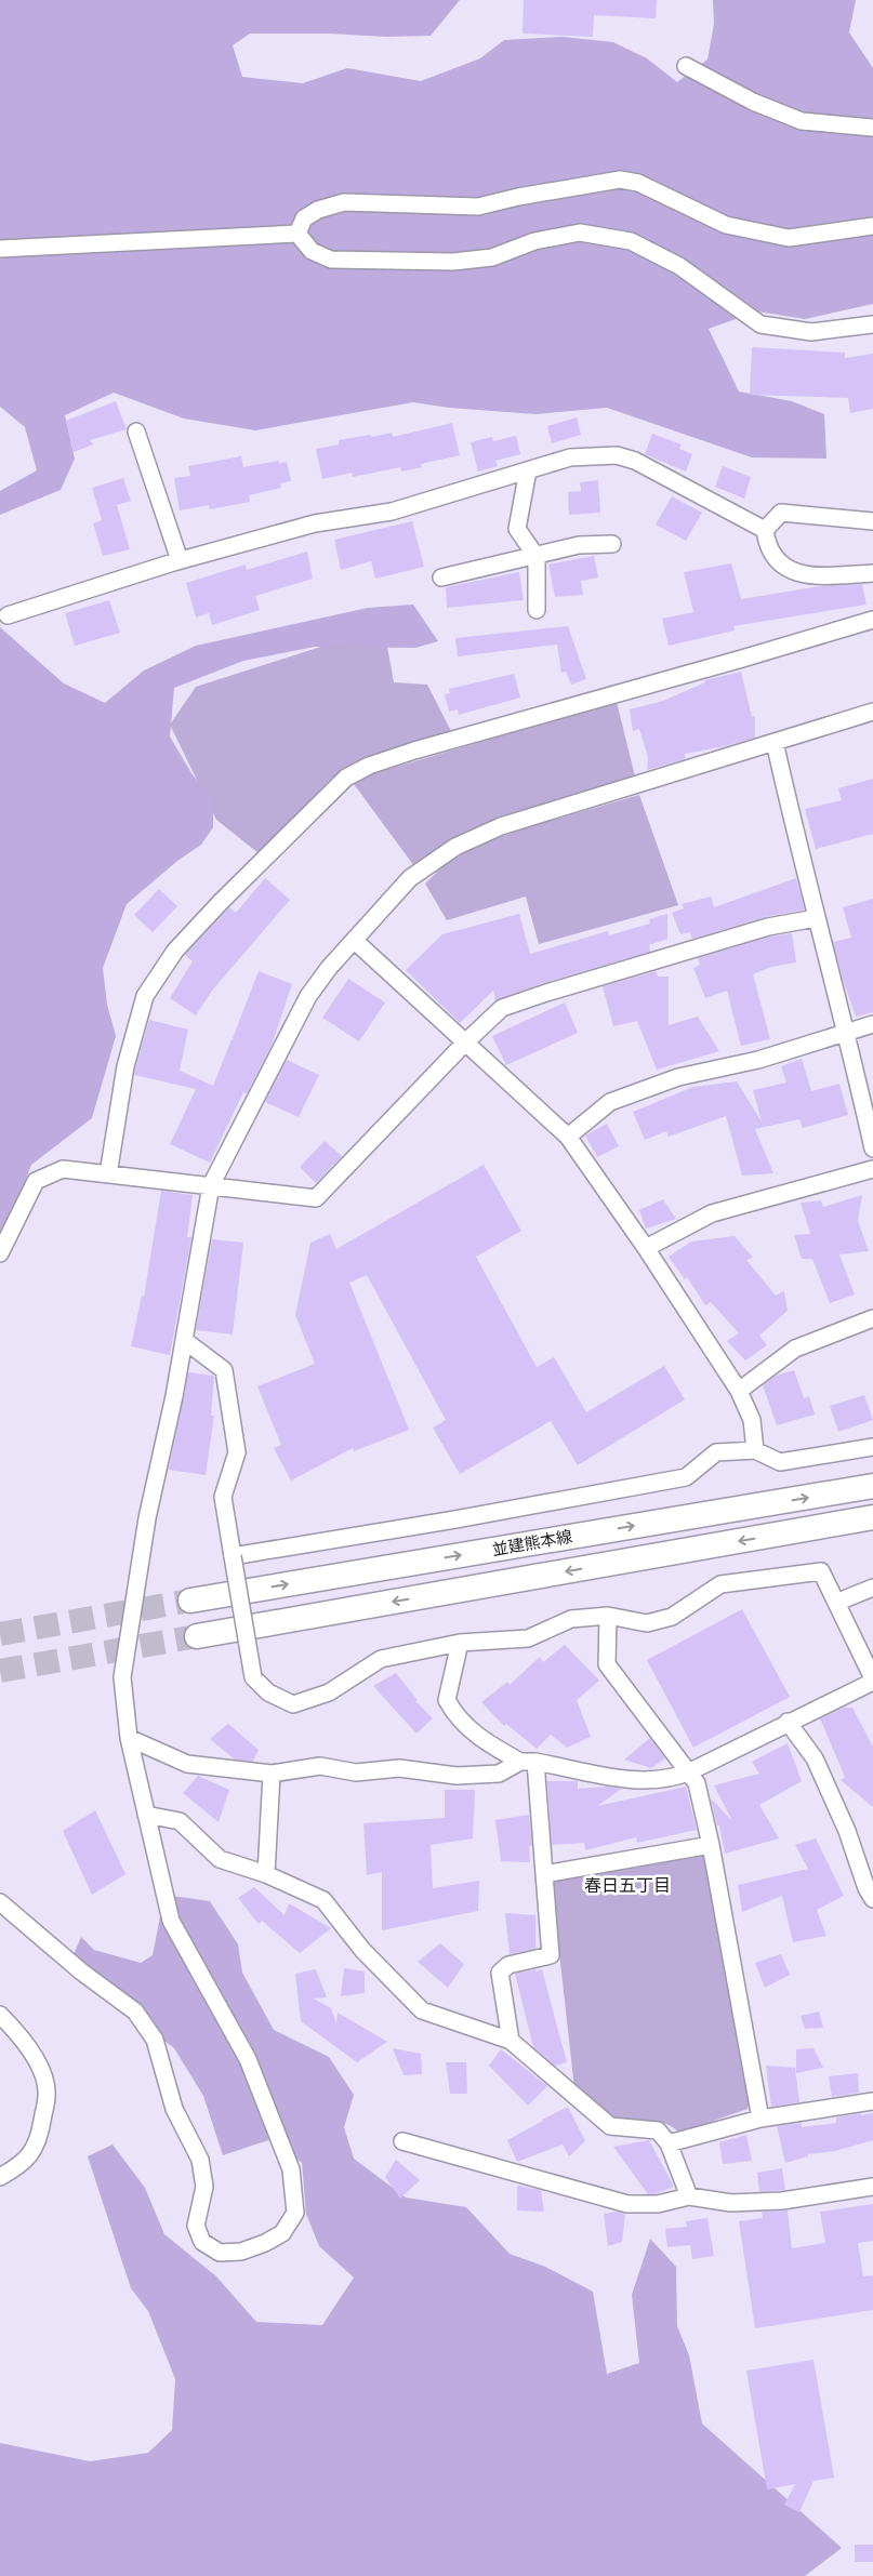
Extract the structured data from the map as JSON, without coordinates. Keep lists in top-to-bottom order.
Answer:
{
  "streets": {
    "main road": ["並建熊本線"]
  },
  "districts": ["春日五丁目"]
}
